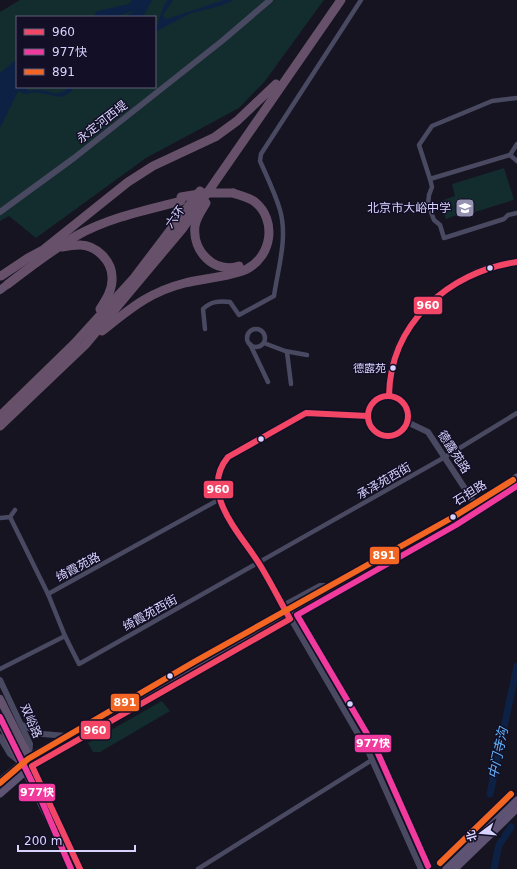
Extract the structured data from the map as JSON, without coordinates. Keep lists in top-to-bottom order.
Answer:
{
  "streets": {
    "highway": ["六环", "双峪路"],
    "main road": ["石担路"],
    "street": [
      "永定河西堤",
      "德露苑路",
      "承泽苑西街",
      "绮霞苑路",
      "绮霞苑西街"
    ]
  },
  "crossings": [
    ["德露苑路", "承泽苑西街"],
    ["德露苑路", "石担路"],
    ["承泽苑西街", "绮霞苑西街"],
    ["石担路", "双峪路"],
    ["绮霞苑路", "绮霞苑西街"]
  ],
  "water": ["中门寺沟"],
  "places": {
    "school or university": ["北京市大峪中学"],
    "other": ["德露苑"]
  },
  "lines": ["transit line 960", "transit line 891", "transit line 977快"],
  "legend": ["960", "977快", "891"],
  "scale_bar": "200 m",
  "north": "left"
}
